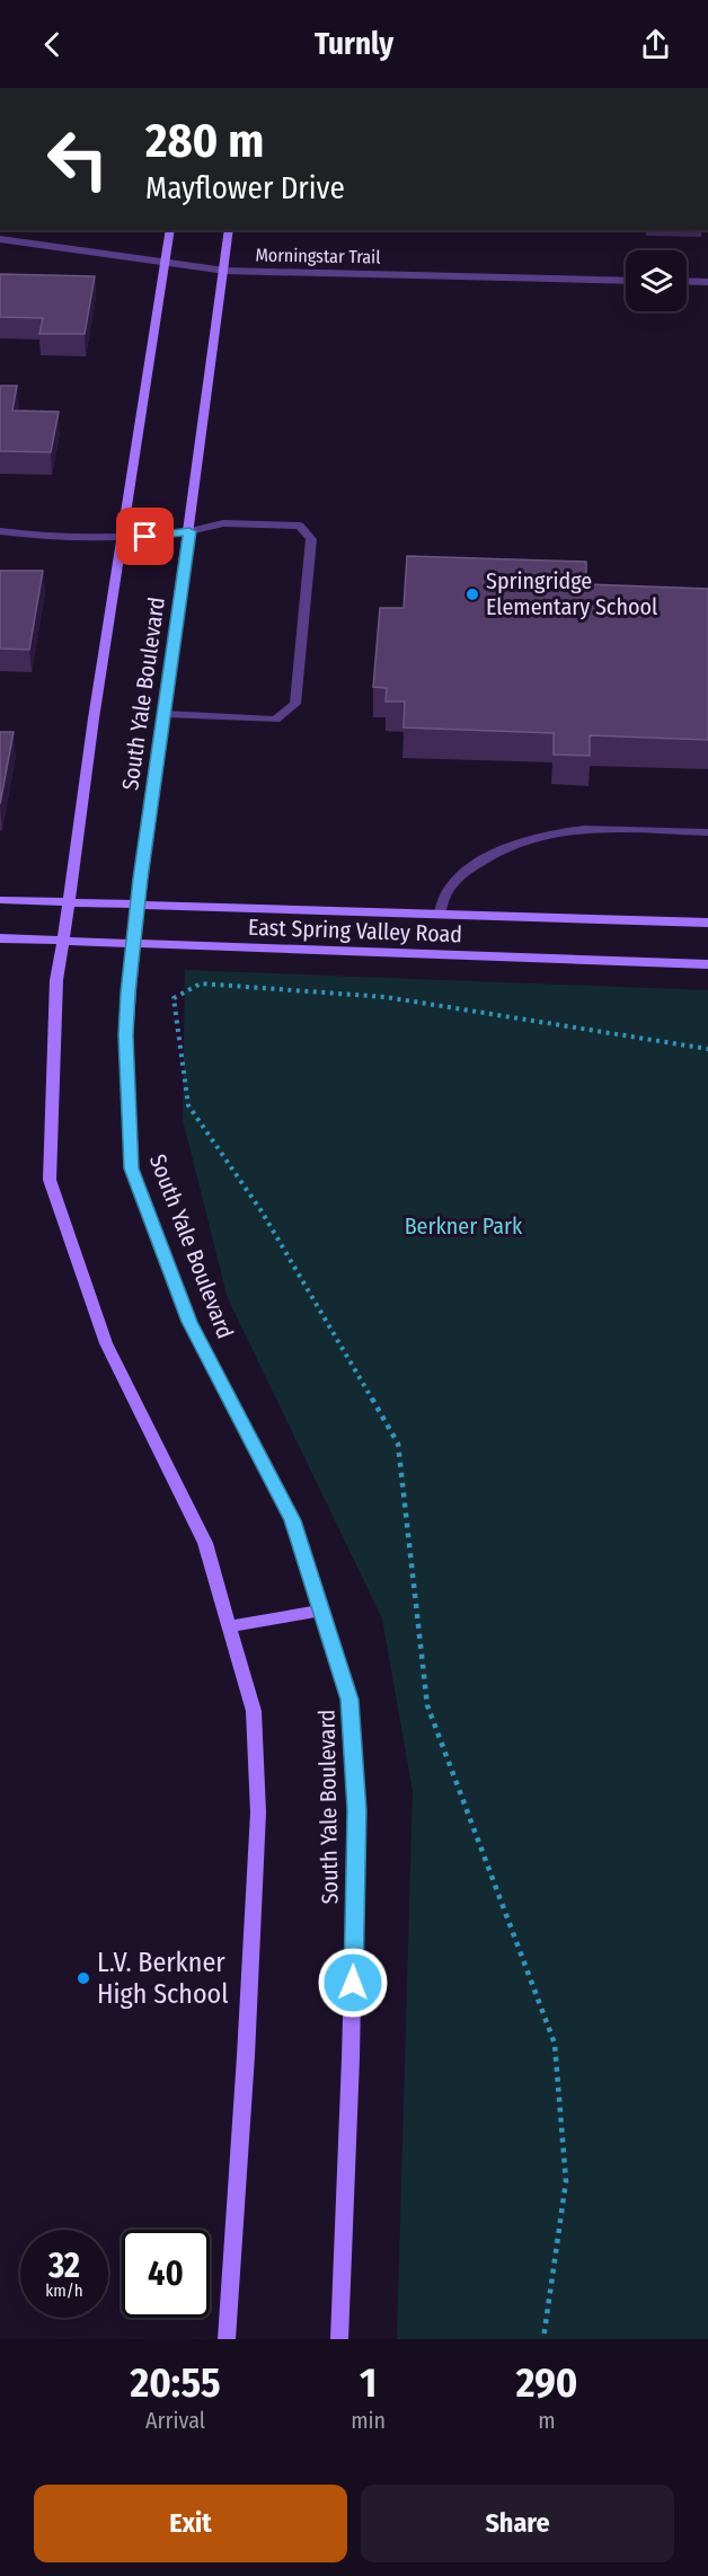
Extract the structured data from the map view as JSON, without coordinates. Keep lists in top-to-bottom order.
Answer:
{
  "streets": {
    "street": ["Morningstar Trail", "South Yale Boulevard", "East Spring Valley Road"]
  },
  "crossings": [
    ["Morningstar Trail", "South Yale Boulevard"],
    ["South Yale Boulevard", "East Spring Valley Road"]
  ],
  "parks": ["Berkner Park"],
  "places": ["Springridge Elementary School", "L.V. Berkner High School"],
  "page": {
    "header": "Turnly",
    "turn": ["280 m", "Mayflower Drive"],
    "speed": "32 km/h",
    "limit": "40",
    "eta": [
      "20:55",
      "Arrival",
      "1",
      "min",
      "290",
      "m"
    ],
    "buttons": ["Exit", "Share"]
  }
}
